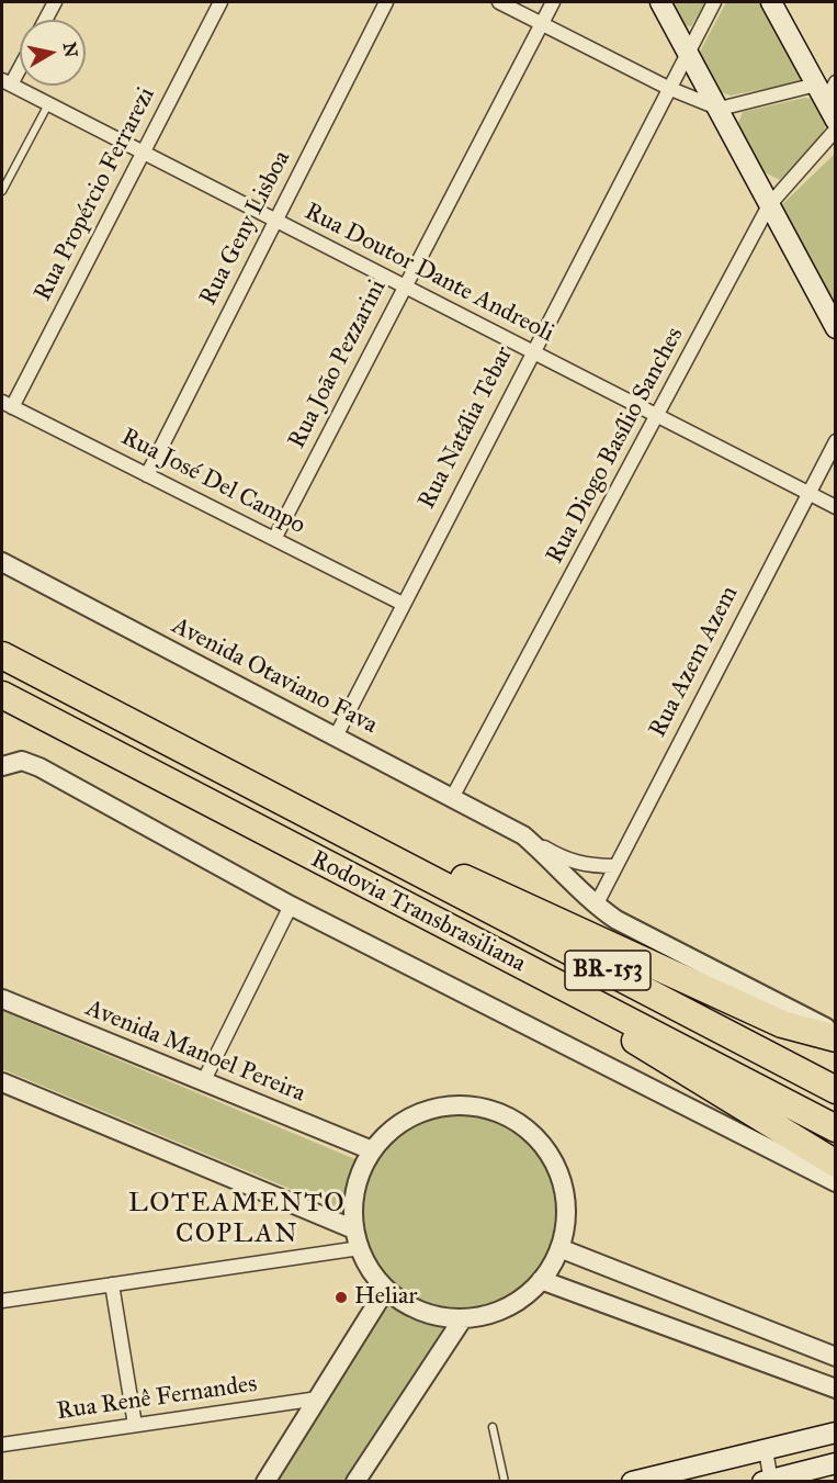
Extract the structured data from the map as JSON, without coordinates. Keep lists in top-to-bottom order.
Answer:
{
  "streets": {
    "highway": ["Rodovia Transbrasiliana", "BR-153"],
    "street": [
      "Rua Propércio Ferrarezi",
      "Rua Geny Lisboa",
      "Rua Doutor Dante Andreoli",
      "Rua João Pezzarini",
      "Rua Natália Tebar",
      "Rua Diogo Basílio Sanches",
      "Rua José Del Campo",
      "Rua Azem Azem",
      "Avenida Otaviano Fava",
      "Avenida Manoel Pereira",
      "Rua Renê Fernandes"
    ]
  },
  "crossings": [
    ["Rua Propércio Ferrarezi", "Rua Doutor Dante Andreoli"],
    ["Rua Propércio Ferrarezi", "Rua José Del Campo"],
    ["Rua Geny Lisboa", "Rua Doutor Dante Andreoli"],
    ["Rua Geny Lisboa", "Rua José Del Campo"],
    ["Rua Doutor Dante Andreoli", "Rua João Pezzarini"],
    ["Rua Doutor Dante Andreoli", "Rua Natália Tebar"],
    ["Rua Doutor Dante Andreoli", "Rua Diogo Basílio Sanches"],
    ["Rua Doutor Dante Andreoli", "Rua Azem Azem"],
    ["Rua João Pezzarini", "Rua José Del Campo"],
    ["Rua Natália Tebar", "Rua José Del Campo"],
    ["Rua Natália Tebar", "Avenida Otaviano Fava"],
    ["Rua Diogo Basílio Sanches", "Avenida Otaviano Fava"],
    ["Rua Azem Azem", "Avenida Otaviano Fava"]
  ],
  "districts": ["LOTEAMENTO COPLAN"],
  "places": ["Heliar"],
  "north": "right"
}
